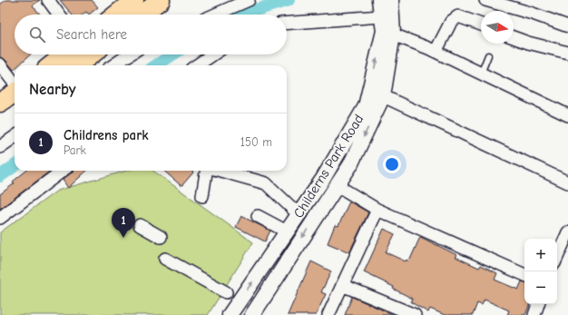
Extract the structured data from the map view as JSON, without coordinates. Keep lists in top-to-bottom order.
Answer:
{
  "streets": {
    "street": ["Childerns Park Road"]
  },
  "north": "right",
  "page": {
    "search": "Search here",
    "heading": "Nearby",
    "list": [
      {
        "mark": "1",
        "name": "Childrens park",
        "note": "Park",
        "value": "150 m"
      }
    ],
    "pins": "1",
    "map_buttons": ["+", "−"]
  }
}
